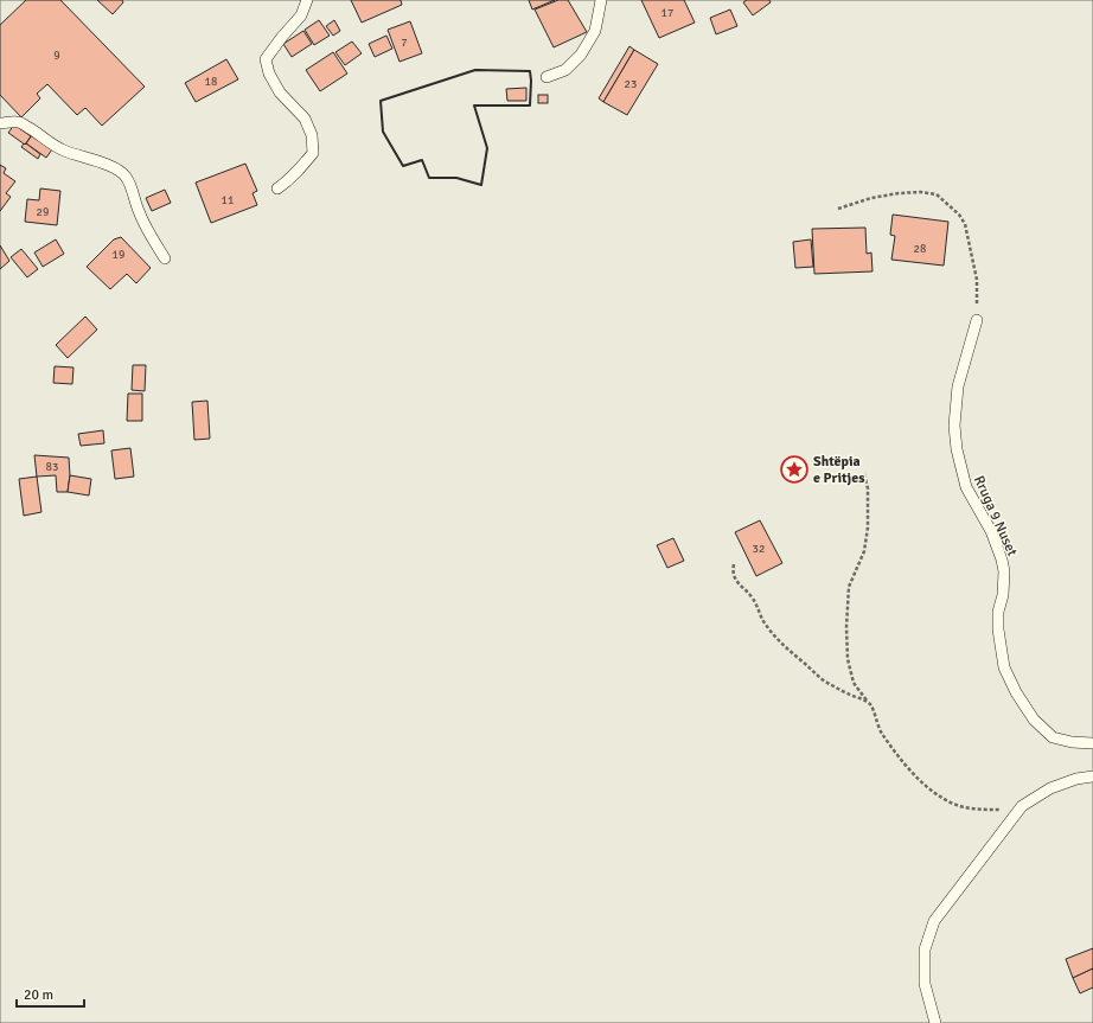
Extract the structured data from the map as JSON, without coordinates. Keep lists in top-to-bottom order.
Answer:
{
  "streets": {
    "lane": ["Rruga 9 Nuset"]
  },
  "places": {
    "place": ["Shtëpia e Pritjes"]
  },
  "house_numbers": [
    "17",
    "7",
    "9",
    "18",
    "23",
    "11",
    "29",
    "28",
    "19",
    "83",
    "32"
  ],
  "scale_bar": "20 m"
}
